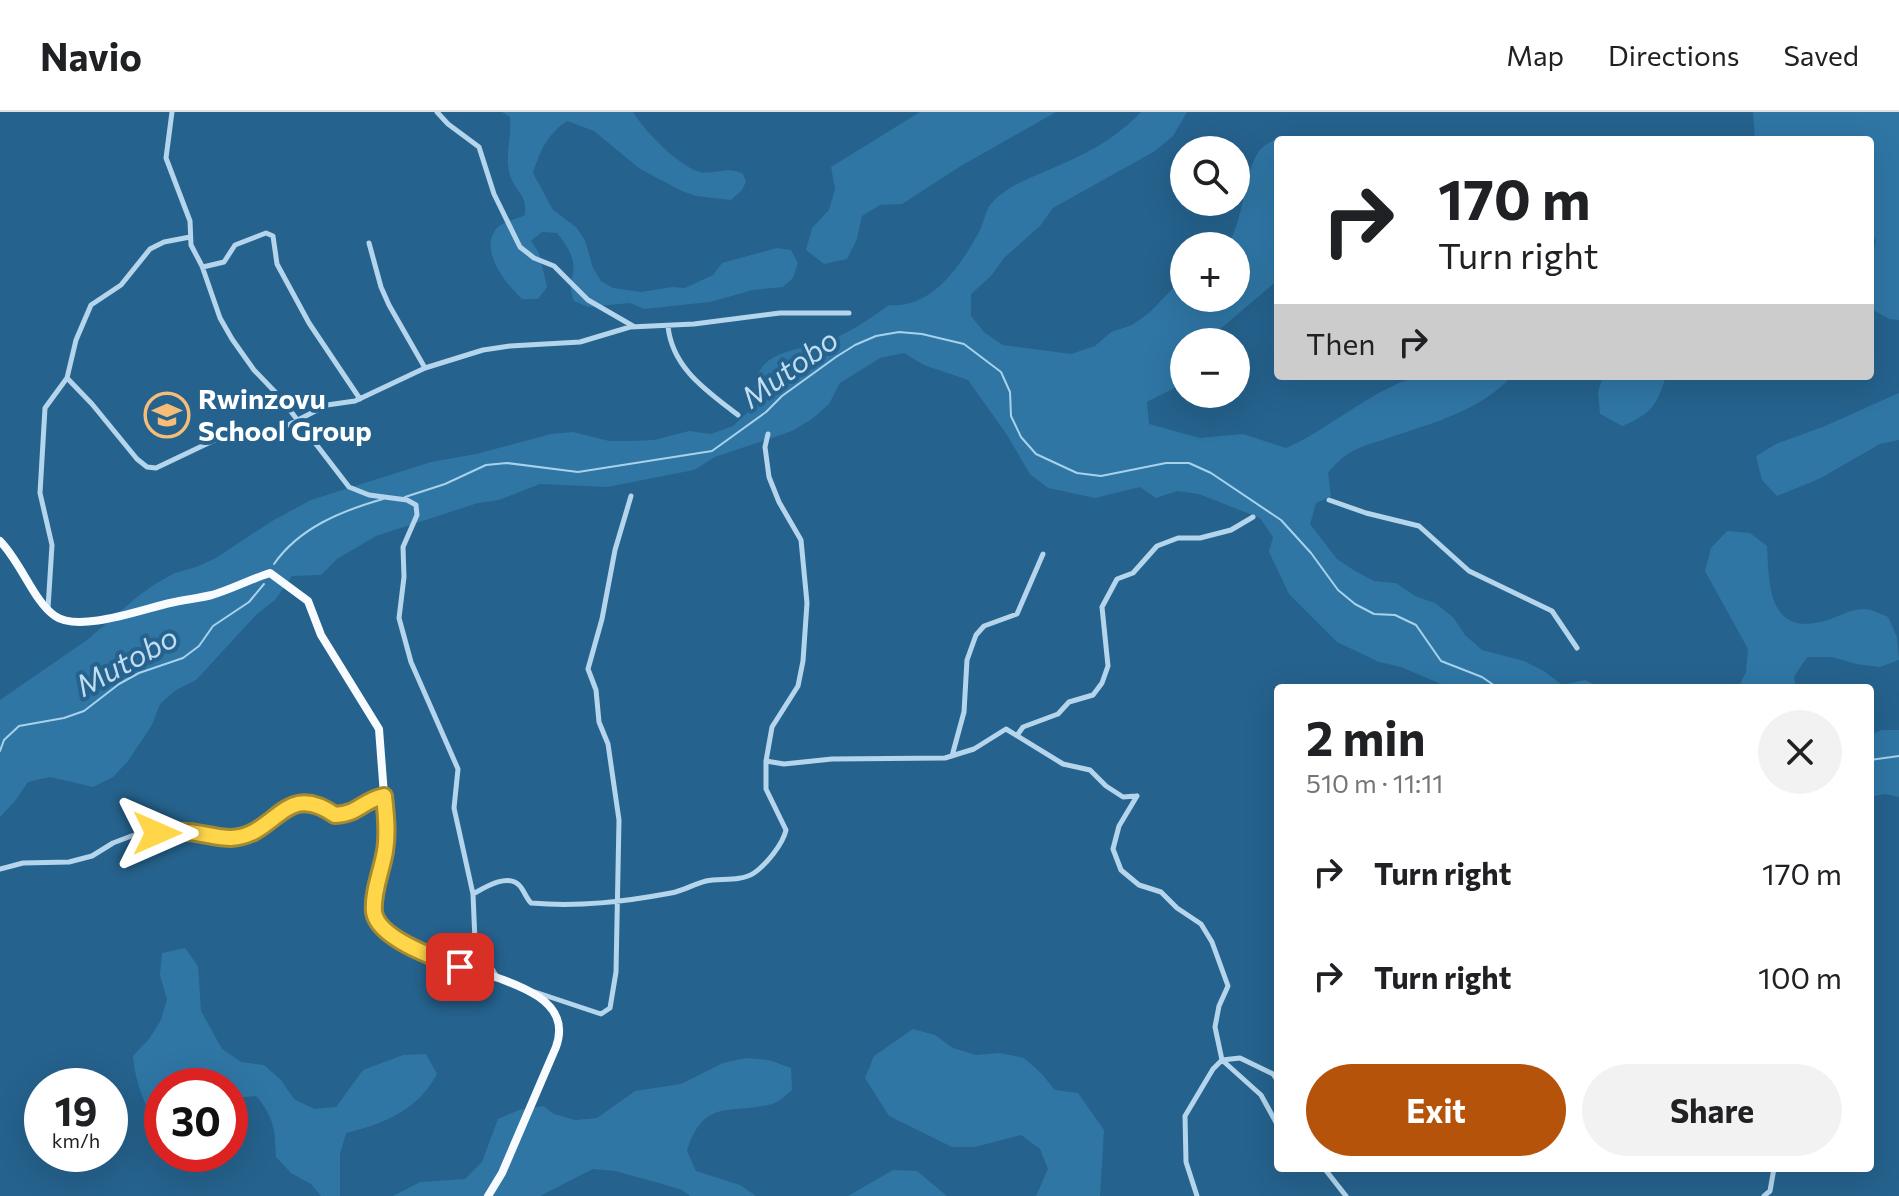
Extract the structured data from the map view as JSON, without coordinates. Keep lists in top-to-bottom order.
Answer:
{
  "water": ["Mutobo"],
  "places": {
    "school or university": ["Rwinzovu School Group"]
  },
  "page": {
    "header": "Navio",
    "nav": ["Map", "Directions", "Saved"],
    "map_buttons": ["+", "−"],
    "turn": ["170 m", "Turn right"],
    "then": "Then",
    "heading": ["2 min", "510 m · 11:11"],
    "list": [
      {
        "name": "Turn right",
        "value": "170 m"
      },
      {
        "name": "Turn right",
        "value": "100 m"
      }
    ],
    "buttons": ["Exit", "Share"],
    "speed": "19 km/h",
    "limit": "30"
  }
}
